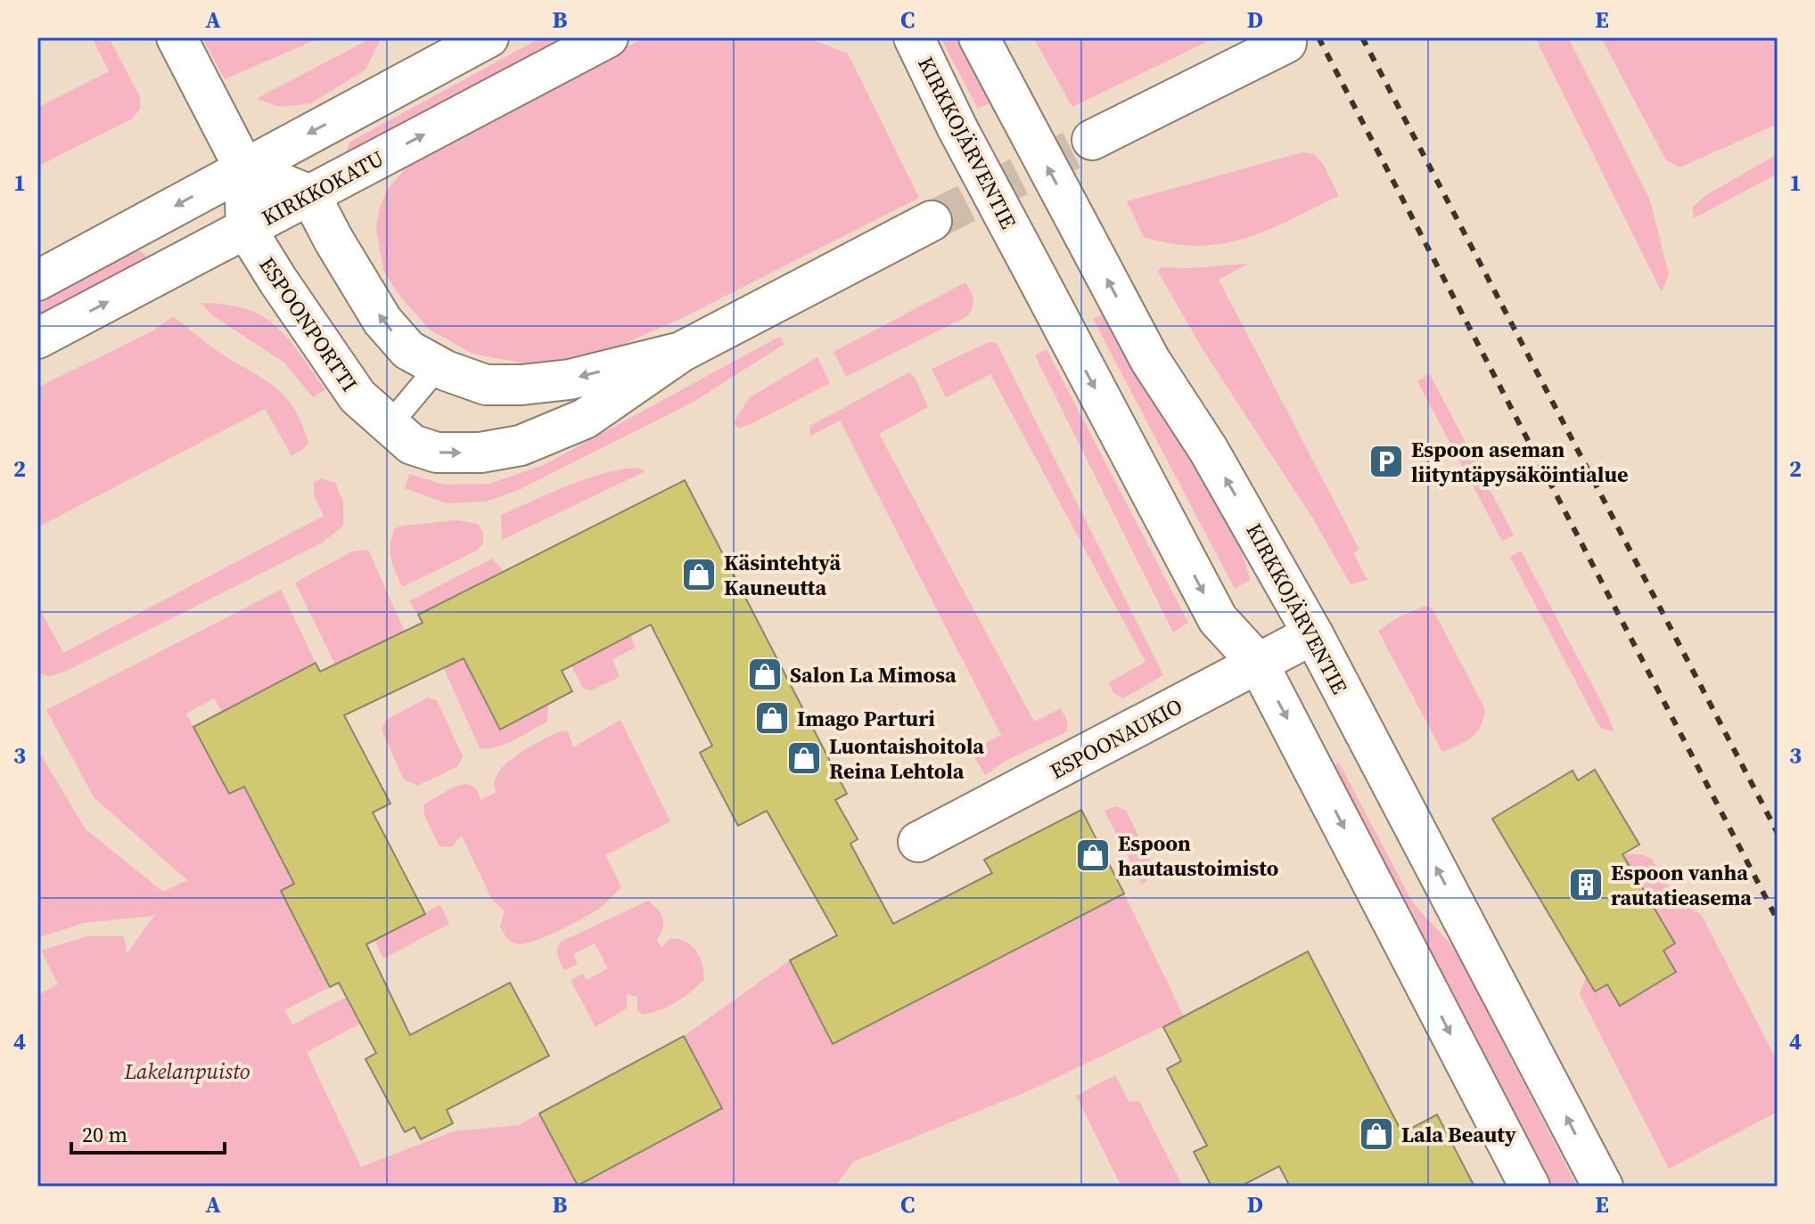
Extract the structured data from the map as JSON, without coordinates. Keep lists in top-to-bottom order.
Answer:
{
  "streets": {
    "main road": [
      "KIRKKOJÄRVENTIE",
      "KIRKKOKATU",
      "ESPOONPORTTI",
      "ESPOONAUKIO"
    ]
  },
  "crossings": [
    ["KIRKKOJÄRVENTIE", "ESPOONAUKIO"],
    ["KIRKKOKATU", "ESPOONPORTTI"]
  ],
  "parks": ["Lakelanpuisto"],
  "places": {
    "parking": ["Espoon aseman liityntäpysäköintialue"],
    "shop": [
      "Käsintehtyä Kauneutta",
      "Salon La Mimosa",
      "Imago Parturi",
      "Luontaishoitola Reina Lehtola",
      "Espoon hautaustoimisto",
      "Lala Beauty"
    ],
    "building": ["Espoon vanha rautatieasema"]
  },
  "scale_bar": "20 m",
  "grid": {
    "columns": [
      "A",
      "B",
      "C",
      "D",
      "E"
    ],
    "rows": [
      "1",
      "2",
      "3",
      "4"
    ]
  }
}
